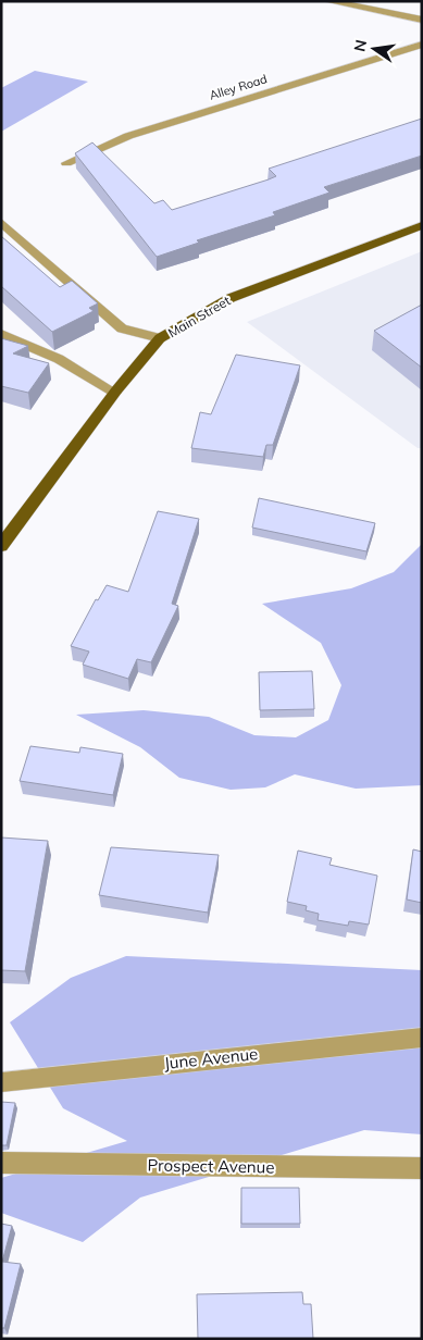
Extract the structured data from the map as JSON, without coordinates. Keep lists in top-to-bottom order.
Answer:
{
  "streets": {
    "main road": ["Main Street"],
    "street": ["Alley Road", "June Avenue", "Prospect Avenue"]
  },
  "north": "left"
}
